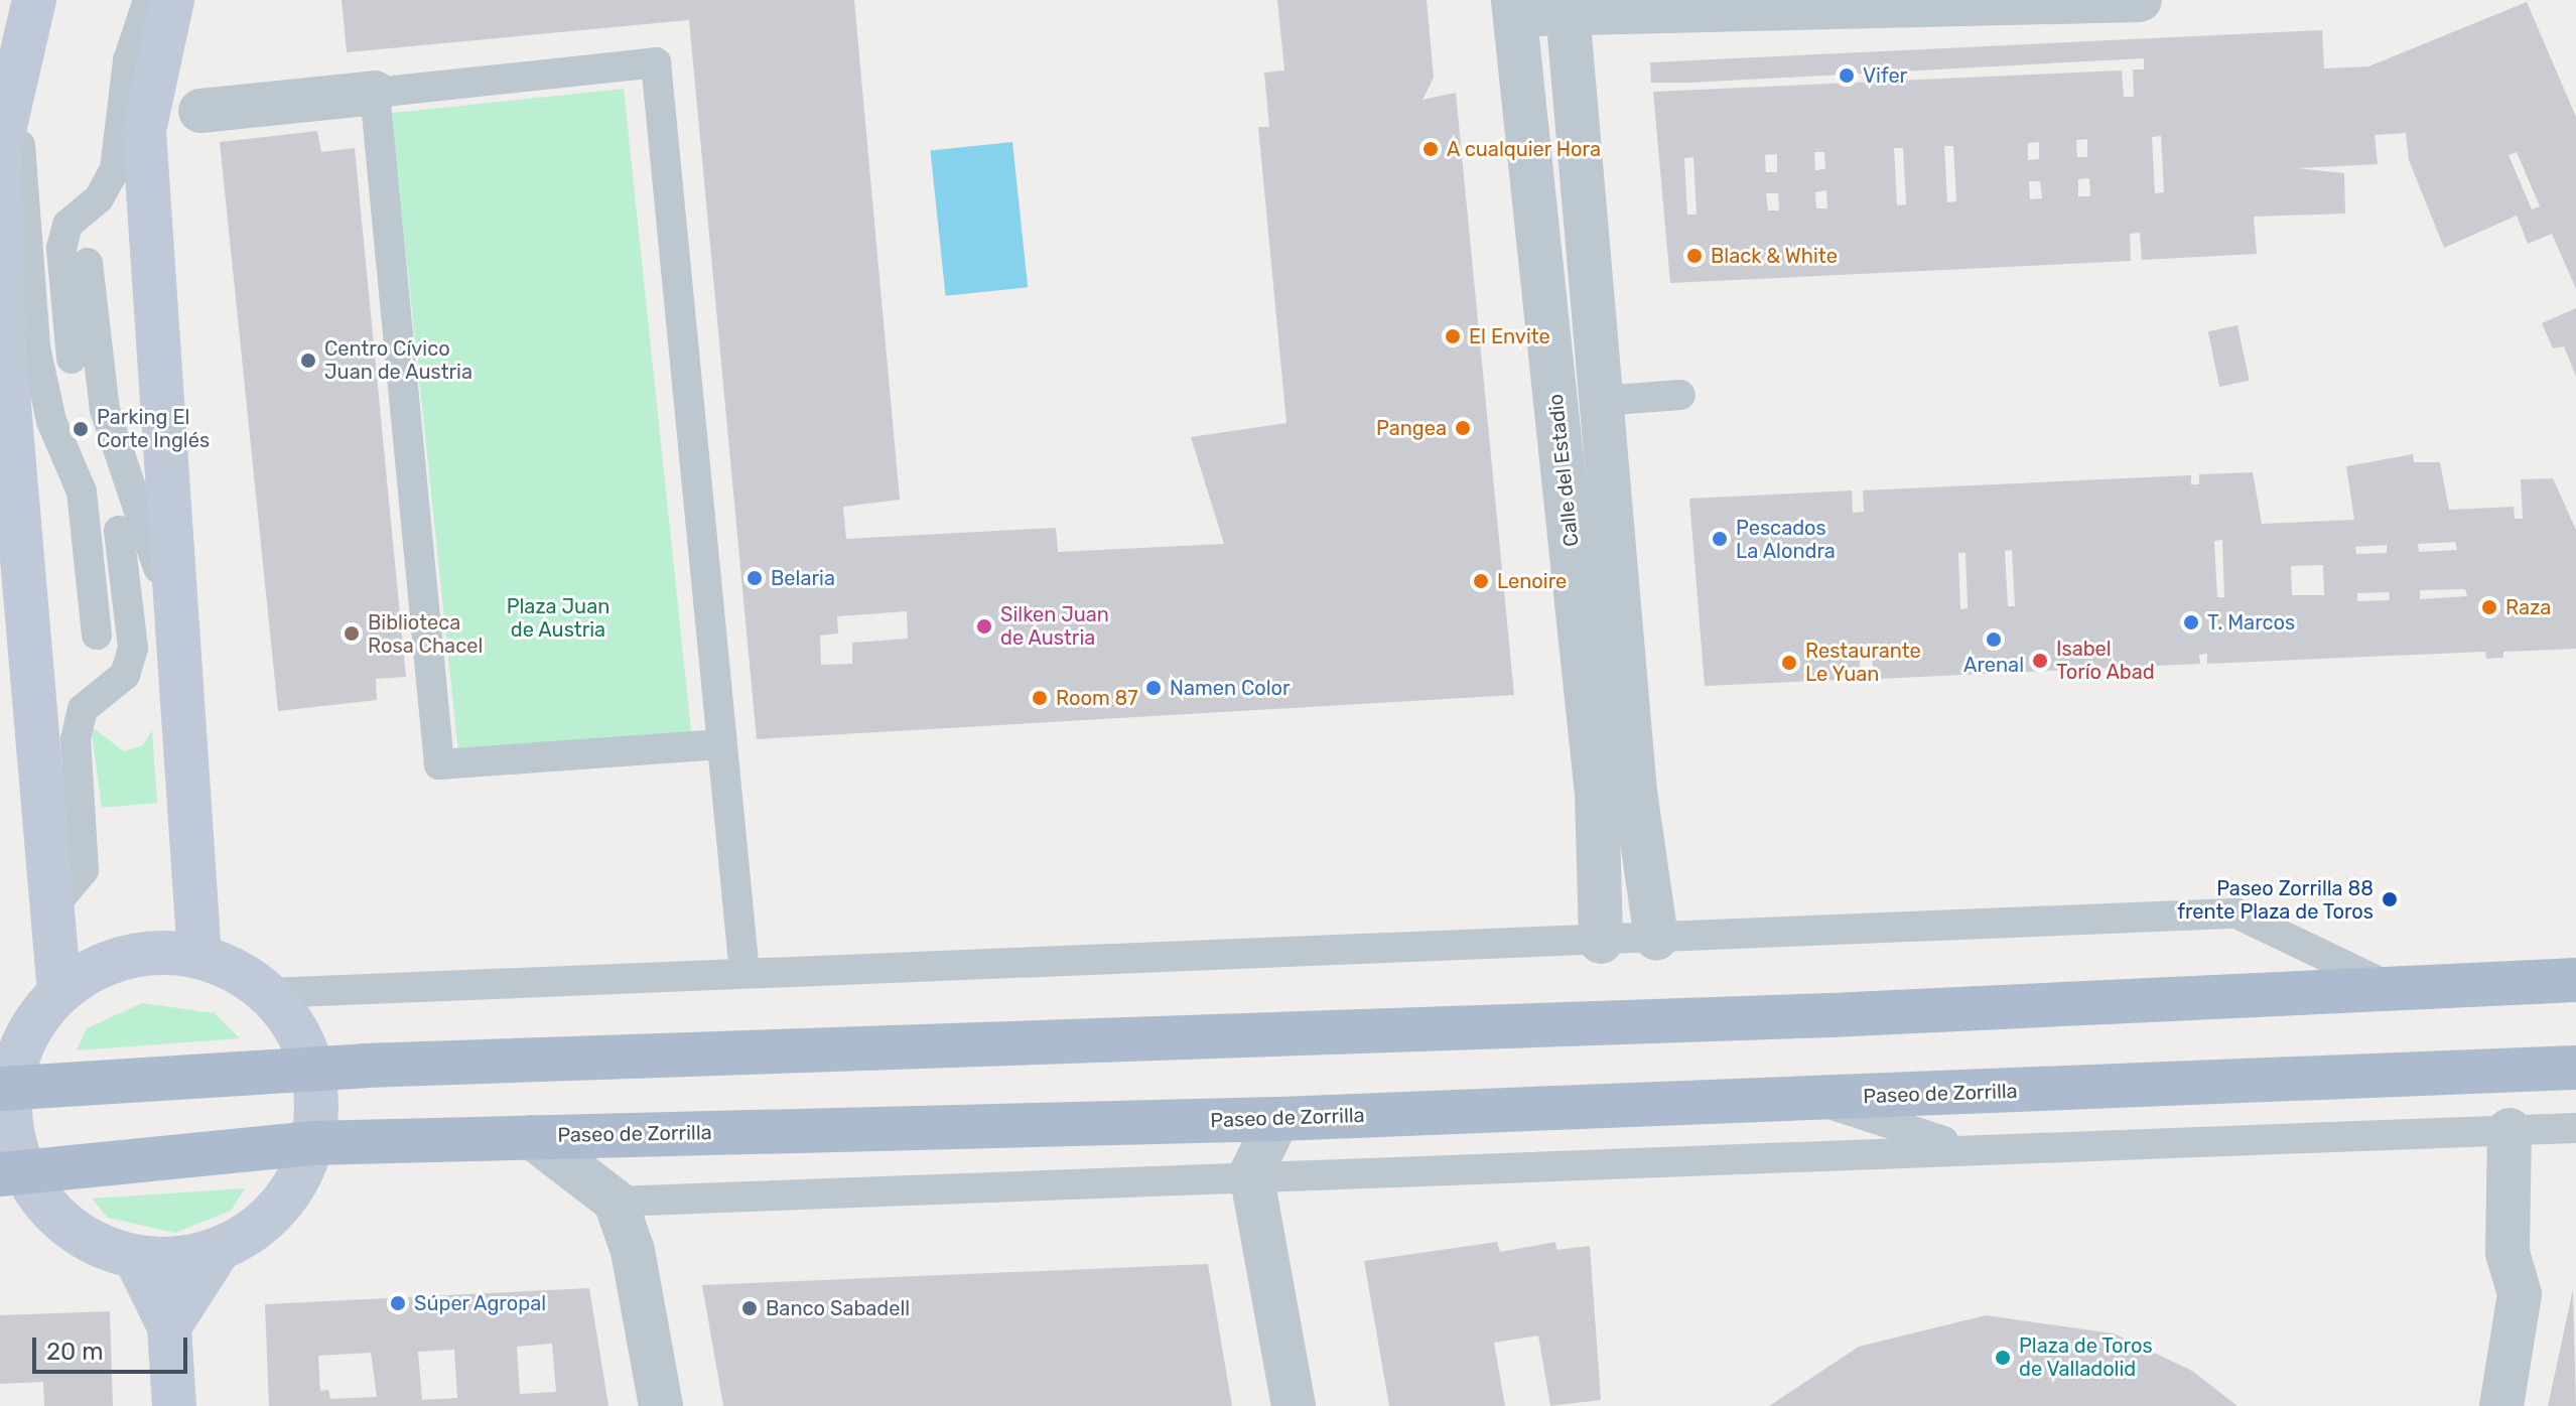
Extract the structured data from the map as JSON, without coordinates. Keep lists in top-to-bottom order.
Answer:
{
  "streets": {
    "main road": ["Paseo de Zorrilla"],
    "street": ["Calle del Estadio"]
  },
  "parks": ["Plaza Juan de Austria"],
  "places": [
    "Vifer",
    "A cualquier Hora",
    "Black & White",
    "El Envite",
    "Centro Cívico Juan de Austria",
    "Pangea",
    "Parking El Corte Inglés",
    "Pescados La Alondra",
    "Belaria",
    "Lenoire",
    "Raza",
    "T. Marcos",
    "Silken Juan de Austria",
    "Biblioteca Rosa Chacel",
    "Arenal",
    "Isabel Torío Abad",
    "Restaurante Le Yuan",
    "Namen Color",
    "Room 87",
    "Paseo Zorrilla 88 frente Plaza de Toros",
    "Súper Agropal",
    "Banco Sabadell",
    "Plaza de Toros de Valladolid"
  ],
  "scale_bar": "20 m"
}
